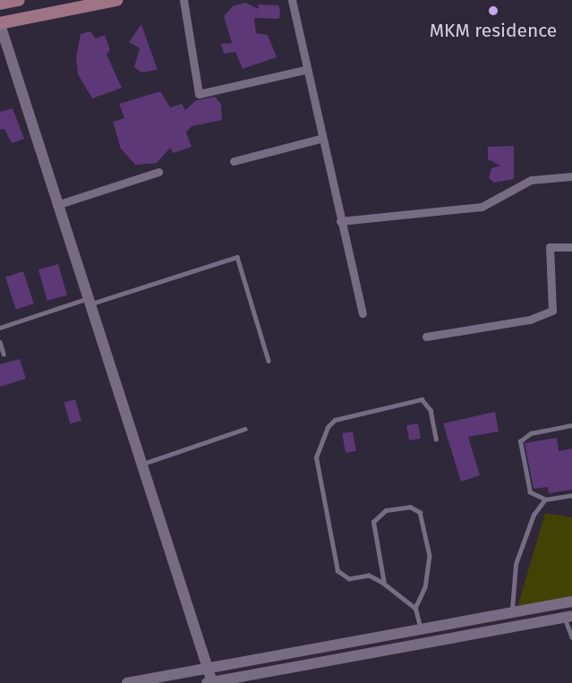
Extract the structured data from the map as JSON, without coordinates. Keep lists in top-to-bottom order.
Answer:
{
  "places": ["MKM residence"]
}
